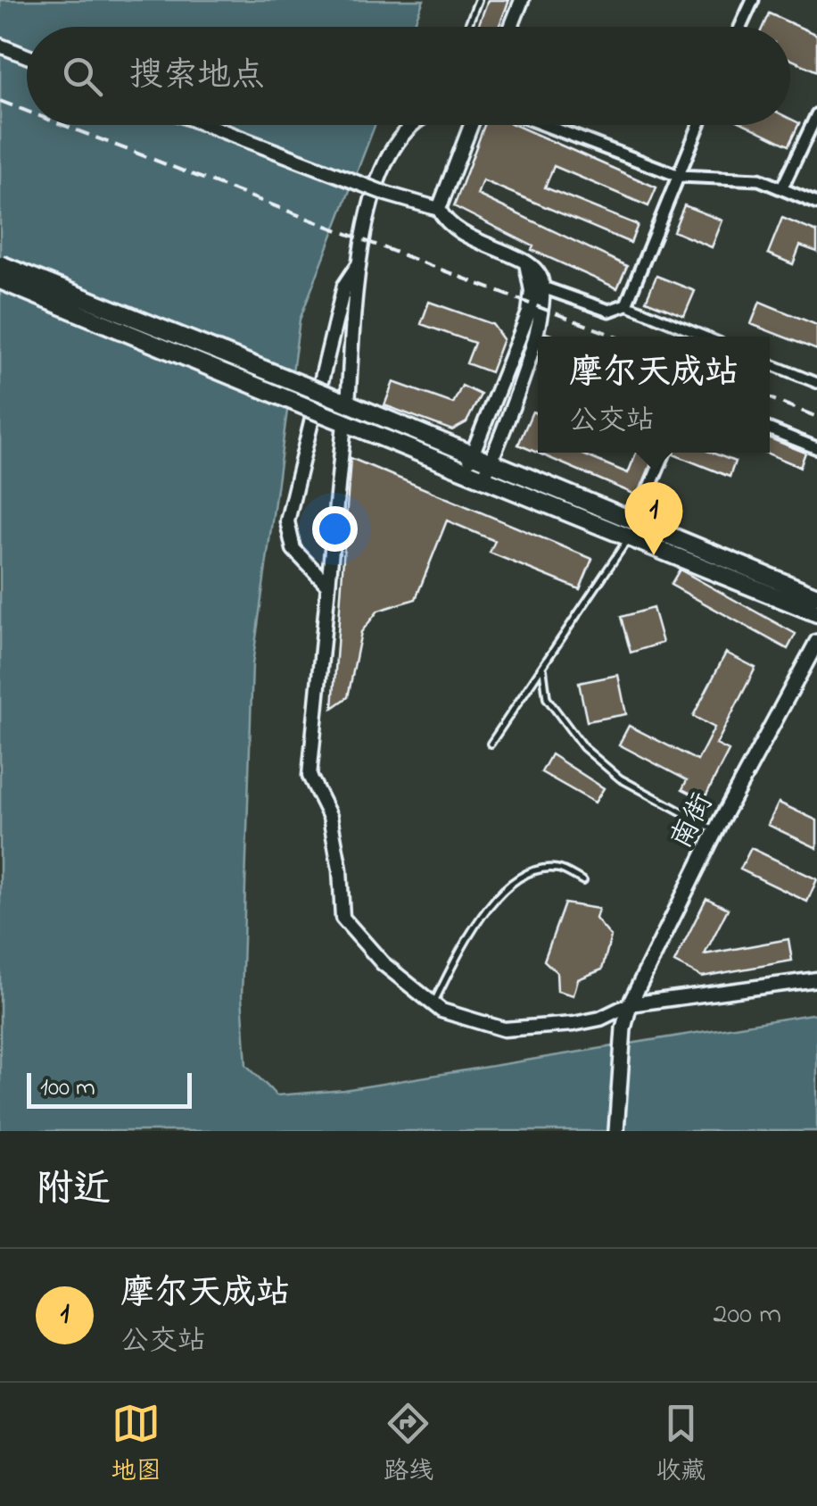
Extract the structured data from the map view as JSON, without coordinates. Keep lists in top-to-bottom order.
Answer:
{
  "streets": {
    "main road": ["南街"]
  },
  "scale_bar": "100 m",
  "page": {
    "search": "搜索地点",
    "popup": ["摩尔天成站", "公交站"],
    "pins": "1",
    "scale": "100 m",
    "heading": "附近",
    "list": [
      {
        "mark": "1",
        "name": "摩尔天成站",
        "note": "公交站",
        "value": "200 m"
      }
    ],
    "nav": ["地图", "路线", "收藏"]
  }
}
